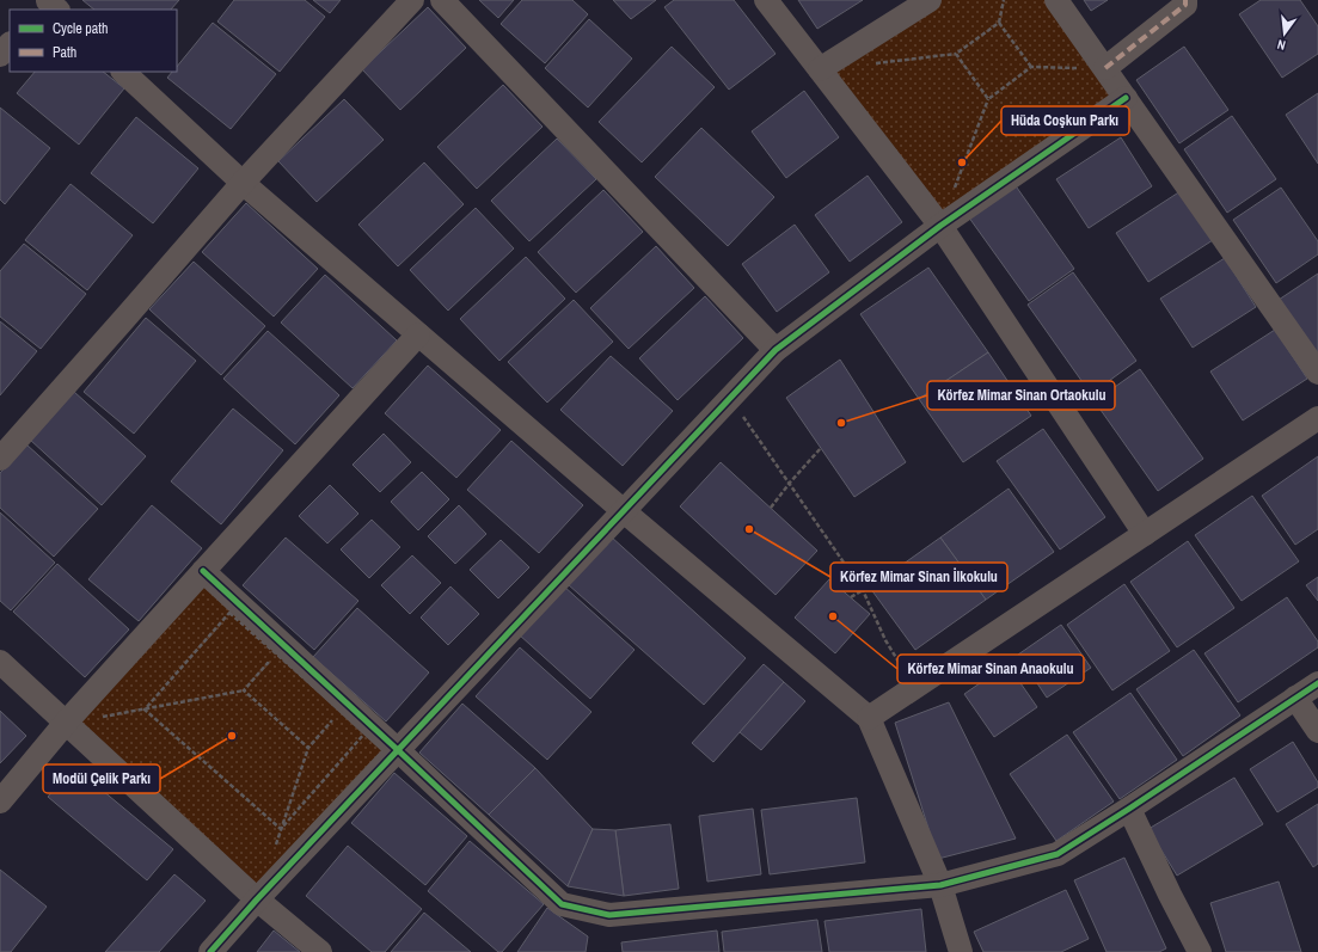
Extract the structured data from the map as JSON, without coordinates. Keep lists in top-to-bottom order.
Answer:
{
  "places": [
    "Hüda Coşkun Parkı",
    "Körfez Mimar Sinan Ortaokulu",
    "Körfez Mimar Sinan İlkokulu",
    "Körfez Mimar Sinan Anaokulu",
    "Modül Çelik Parkı"
  ],
  "legend": ["Cycle path", "Path"],
  "north": "bottom"
}
